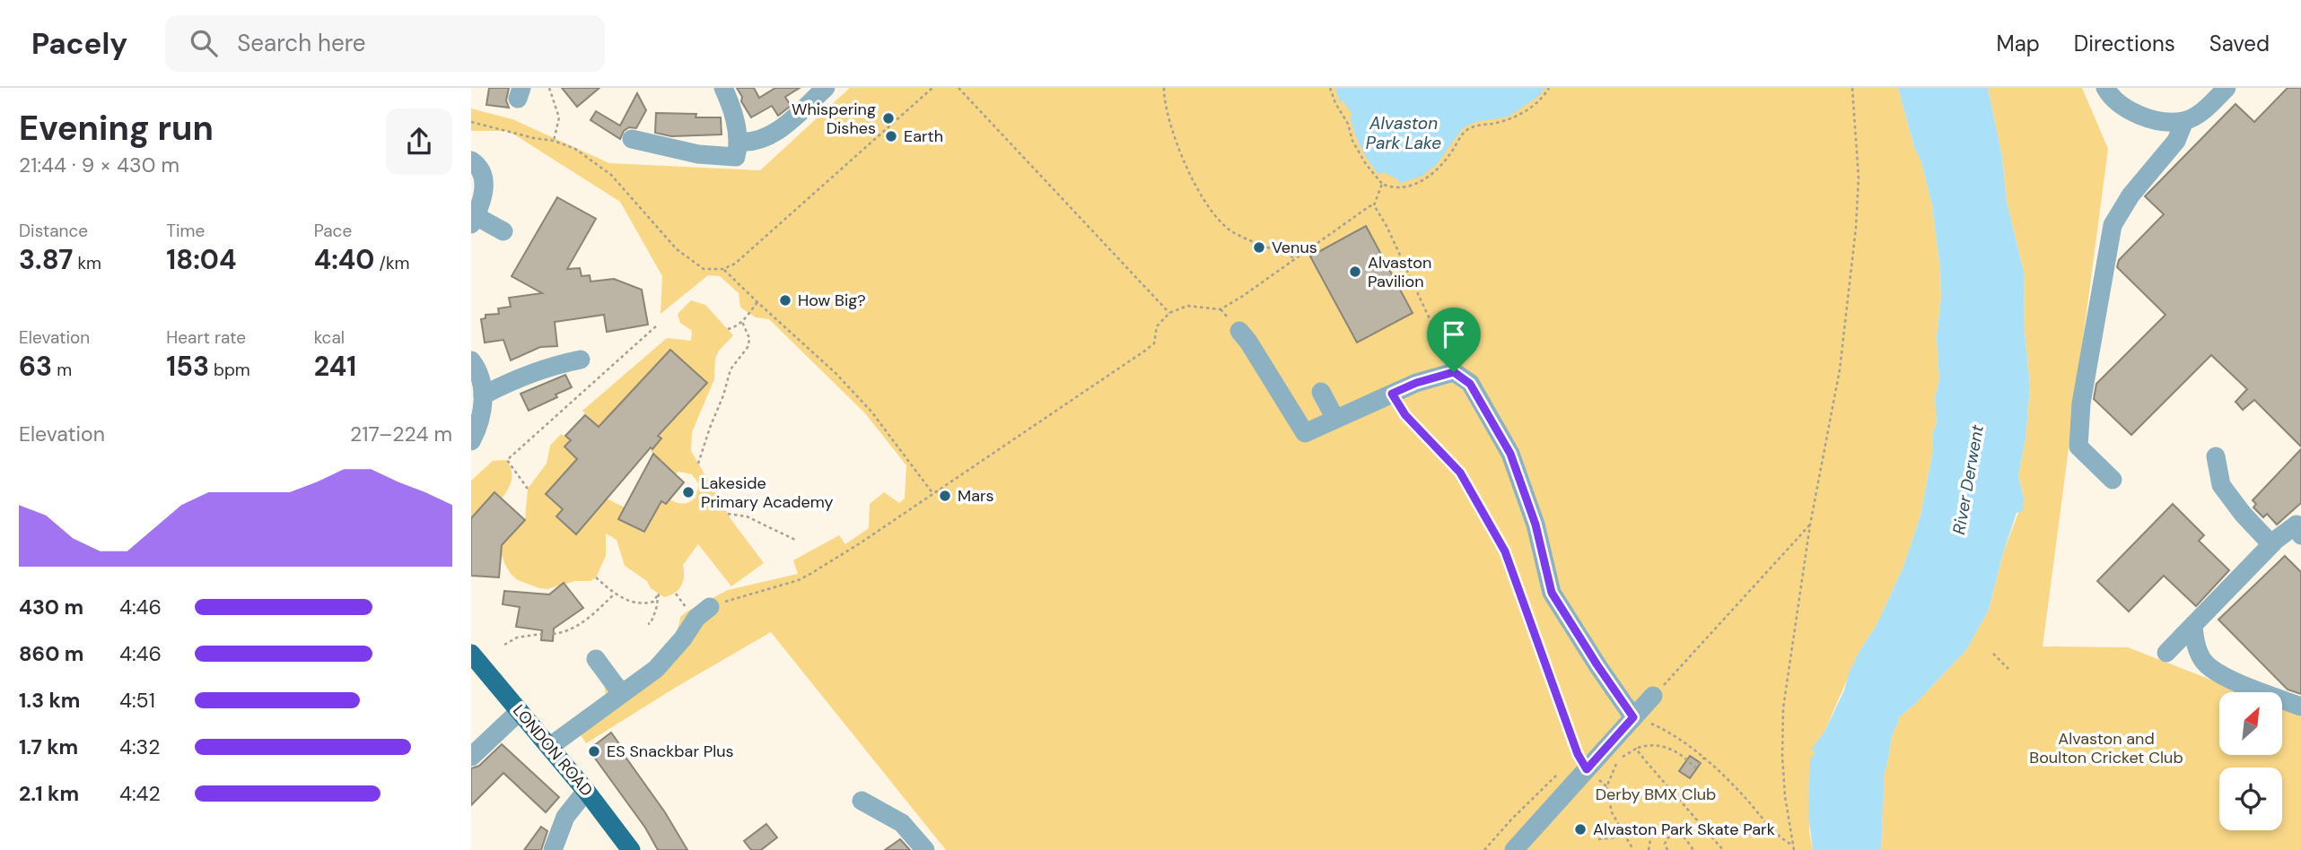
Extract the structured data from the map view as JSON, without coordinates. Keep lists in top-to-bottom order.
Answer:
{
  "streets": {
    "main road": ["LONDON ROAD"]
  },
  "water": ["Alvaston Park Lake", "River Derwent"],
  "parks": ["Alvaston and Boulton Cricket Club", "Derby BMX Club"],
  "places": [
    "Whispering Dishes",
    "Earth",
    "Venus",
    "Alvaston Pavilion",
    "How Big?",
    "Lakeside Primary Academy",
    "Mars",
    "ES Snackbar Plus",
    "Alvaston Park Skate Park"
  ],
  "north": "top right",
  "page": {
    "header": "Pacely",
    "search": "Search here",
    "nav": ["Map", "Directions", "Saved"],
    "heading": ["Evening run", "21:44 · 9 × 430 m"],
    "stats": [
      ["Distance", "3.87 km"],
      ["Time", "18:04"],
      ["Pace", "4:40 /km"],
      ["Elevation", "63 m"],
      ["Heart rate", "153 bpm"],
      ["kcal", "241"]
    ],
    "chart": ["Elevation", "217–224 m"],
    "list": [
      {
        "name": "430 m",
        "note": "4:46"
      },
      {
        "name": "860 m",
        "note": "4:46"
      },
      {
        "name": "1.3 km",
        "note": "4:51"
      },
      {
        "name": "1.7 km",
        "note": "4:32"
      },
      {
        "name": "2.1 km",
        "note": "4:42"
      }
    ]
  }
}
